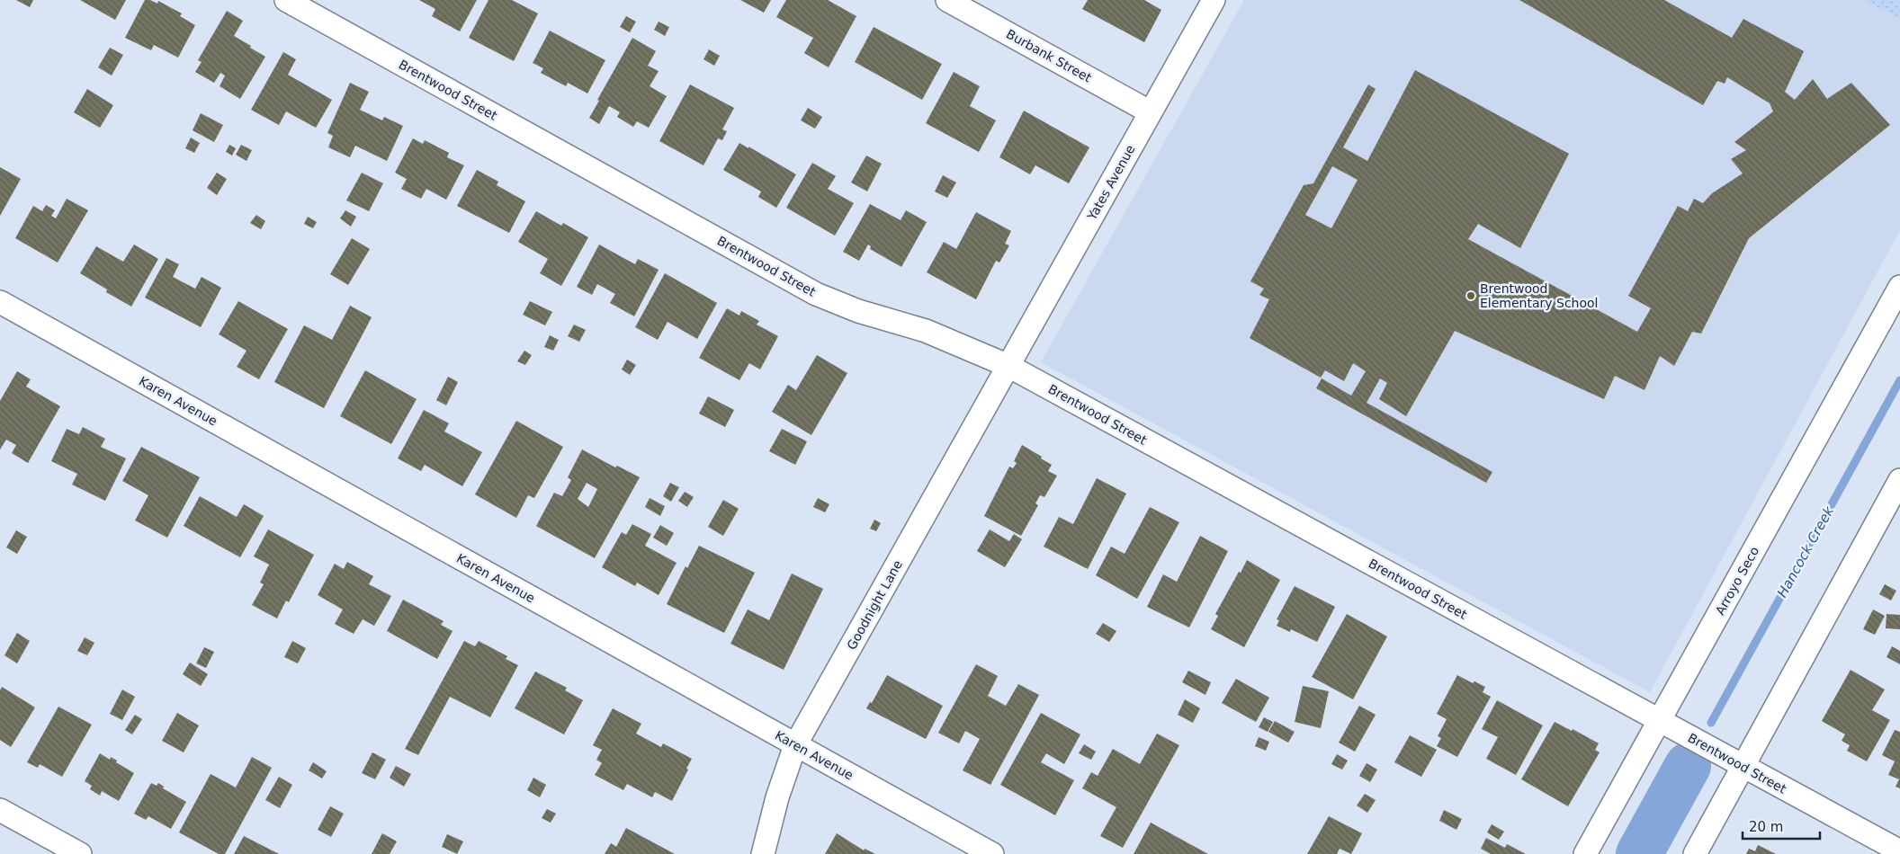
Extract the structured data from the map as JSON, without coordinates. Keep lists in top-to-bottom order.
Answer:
{
  "streets": {
    "street": [
      "Burbank Street",
      "Brentwood Street",
      "Yates Avenue",
      "Karen Avenue",
      "Arroyo Seco",
      "Goodnight Lane"
    ]
  },
  "crossings": [
    ["Burbank Street", "Yates Avenue"],
    ["Brentwood Street", "Yates Avenue"],
    ["Brentwood Street", "Arroyo Seco"],
    ["Brentwood Street", "Goodnight Lane"],
    ["Yates Avenue", "Goodnight Lane"],
    ["Karen Avenue", "Goodnight Lane"]
  ],
  "water": ["Hancock Creek"],
  "places": ["Brentwood Elementary School"],
  "scale_bar": "20 m"
}
